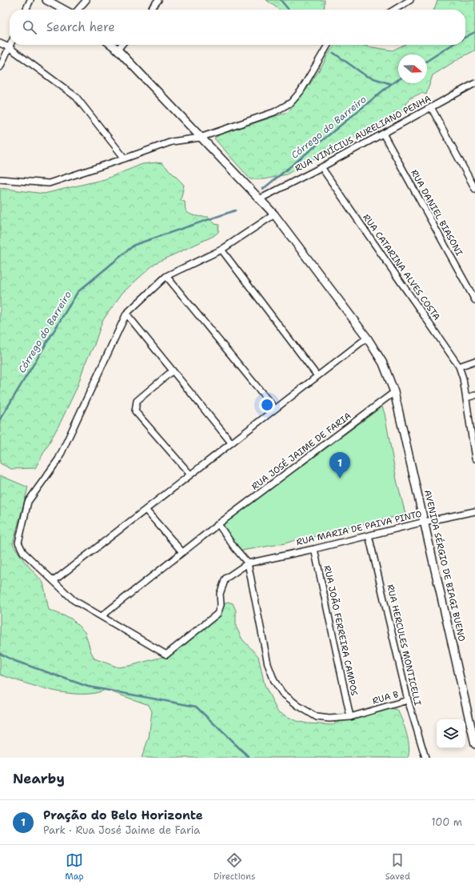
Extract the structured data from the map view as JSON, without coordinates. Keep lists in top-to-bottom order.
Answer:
{
  "streets": {
    "street": [
      "RUA VINÍCIUS AURELIANO PENHA",
      "RUA DANIEL BIASONI",
      "RUA CATARINA ALVES COSTA",
      "RUA JOSÉ JAIME DE FARIA",
      "RUA MARIA DE PAIVA PINTO",
      "AVENIDA SÉRGIO DE BIAGI BUENO",
      "RUA JOÃO FERREIRA CAMPOS",
      "RUA HERCULES MONTICELLI",
      "RUA B"
    ]
  },
  "crossings": [
    ["RUA VINÍCIUS AURELIANO PENHA", "RUA DANIEL BIASONI"],
    ["RUA VINÍCIUS AURELIANO PENHA", "RUA CATARINA ALVES COSTA"],
    ["RUA VINÍCIUS AURELIANO PENHA", "AVENIDA SÉRGIO DE BIAGI BUENO"],
    ["RUA JOSÉ JAIME DE FARIA", "AVENIDA SÉRGIO DE BIAGI BUENO"],
    ["RUA MARIA DE PAIVA PINTO", "AVENIDA SÉRGIO DE BIAGI BUENO"],
    ["RUA MARIA DE PAIVA PINTO", "RUA JOÃO FERREIRA CAMPOS"],
    ["RUA MARIA DE PAIVA PINTO", "RUA HERCULES MONTICELLI"],
    ["RUA MARIA DE PAIVA PINTO", "RUA B"],
    ["RUA JOÃO FERREIRA CAMPOS", "RUA B"],
    ["RUA HERCULES MONTICELLI", "RUA B"]
  ],
  "water": ["Córrego do Barreiro"],
  "north": "right",
  "page": {
    "search": "Search here",
    "pins": "1",
    "heading": "Nearby",
    "list": [
      {
        "mark": "1",
        "name": "Pração do Belo Horizonte",
        "note": "Park · Rua José Jaime de Faria",
        "value": "100 m"
      }
    ],
    "nav": ["Map", "Directions", "Saved"]
  }
}
